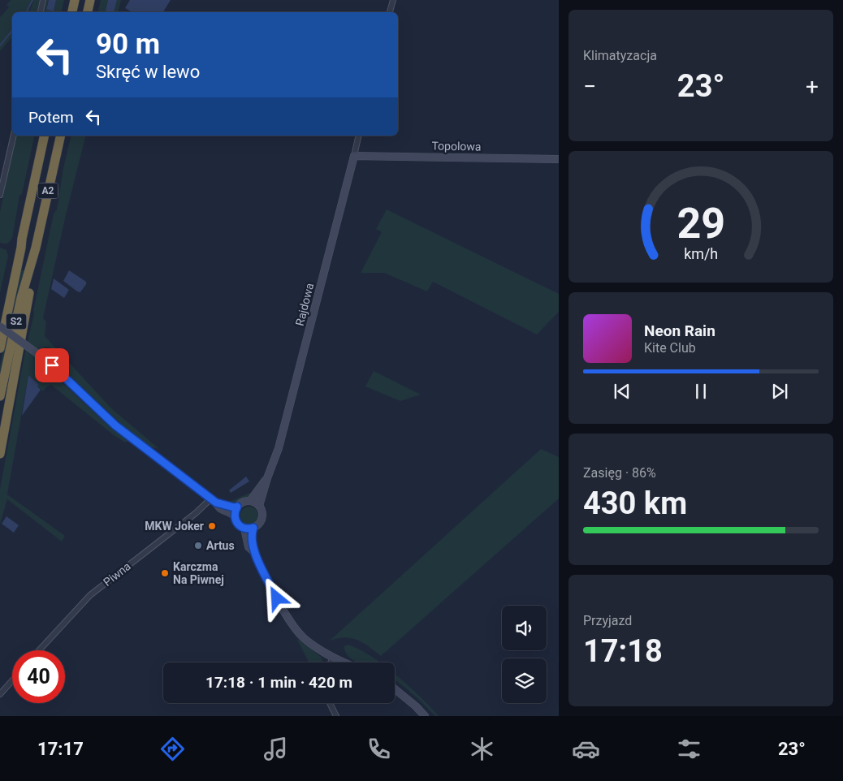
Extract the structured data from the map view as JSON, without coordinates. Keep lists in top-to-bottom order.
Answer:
{
  "streets": {
    "highway": ["A2", "S2"],
    "street": ["Topolowa", "Rajdowa", "Piwna"]
  },
  "crossings": [
    ["Topolowa", "Rajdowa"],
    ["A2", "S2"]
  ],
  "places": ["MKW Joker", "Artus", "Karczma Na Piwnej"],
  "page": {
    "tile": [
      "Klimatyzacja",
      ["Zasięg · 86%", "430 km"],
      ["Przyjazd", "17:18"]
    ],
    "turn": ["90 m", "Skręć w lewo"],
    "heat": ["−", "23°", "+"],
    "then": "Potem",
    "song": ["Neon Rain", "Kite Club"],
    "limit": "40",
    "trip": "17:18 · 1 min · 420 m",
    "tabs": ["17:17", "23°"],
    "gauge": ["29", "km/h"]
  }
}
